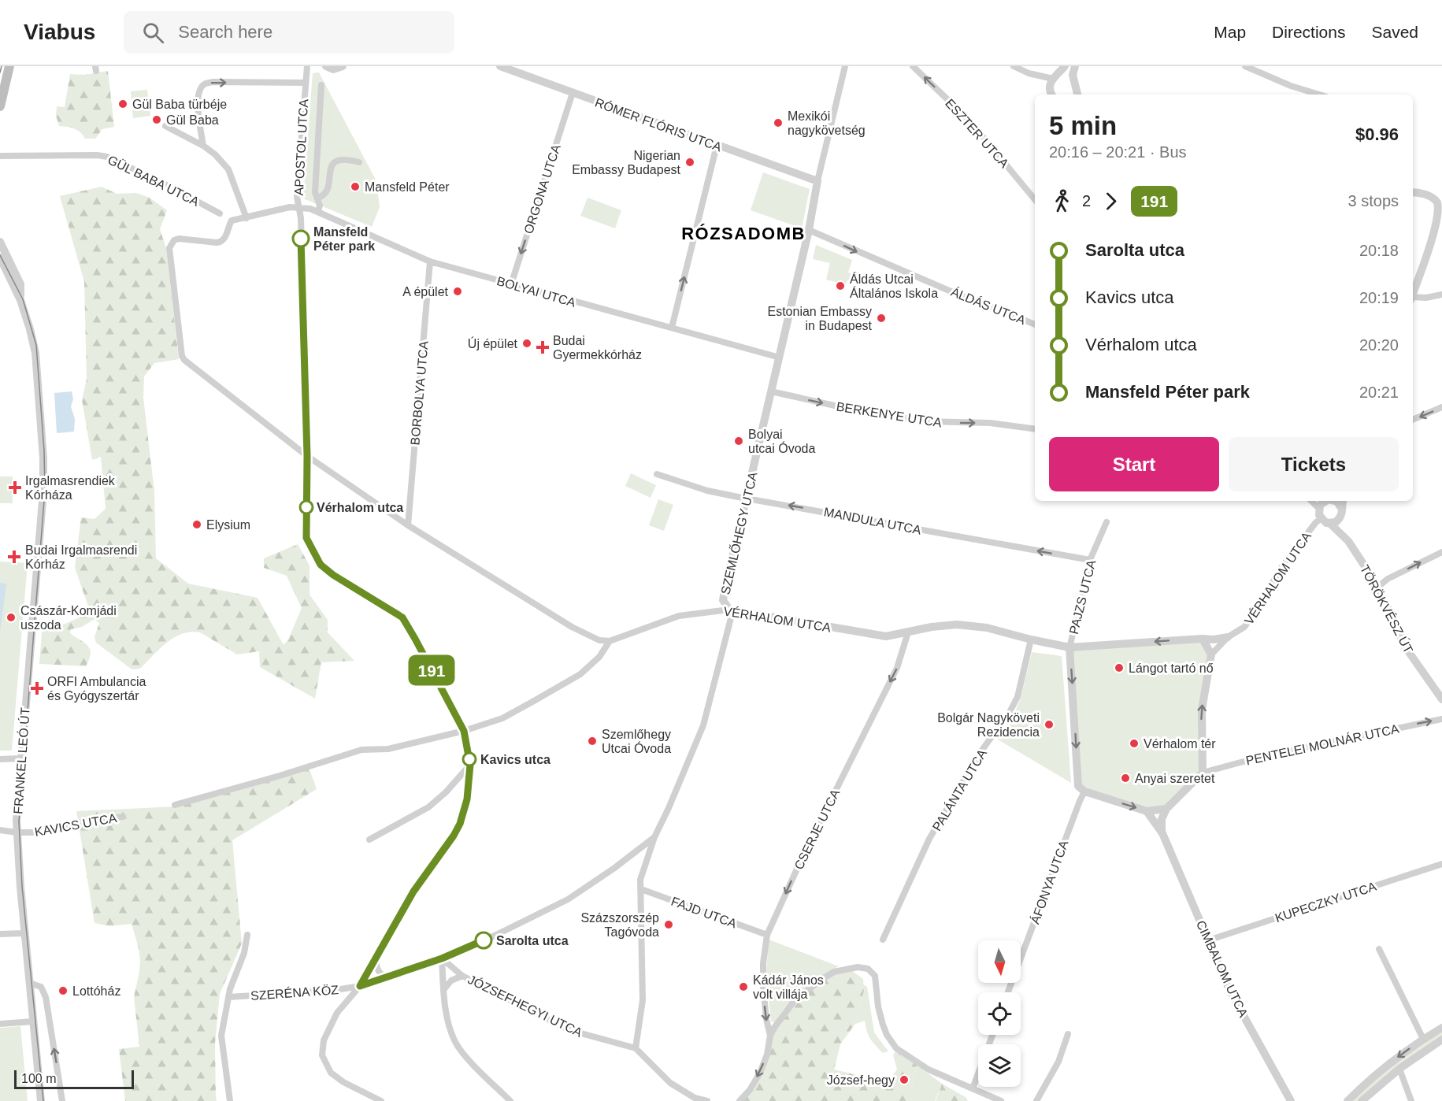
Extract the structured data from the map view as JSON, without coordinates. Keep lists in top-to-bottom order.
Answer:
{
  "streets": {
    "street": [
      "RÓMER FLÓRIS UTCA",
      "ESZTER UTCA",
      "APOSTOL UTCA",
      "GÜL BABA UTCA",
      "ORGONA UTCA",
      "BOLYAI UTCA",
      "ÁLDÁS UTCA",
      "BORBOLYA UTCA",
      "BERKENYE UTCA",
      "MANDULA UTCA",
      "SZEMLŐHEGY UTCA",
      "VÉRHALOM UTCA",
      "PAJZS UTCA",
      "TÖRÖKVÉSZ ÚT",
      "PENTELEI MOLNÁR UTCA",
      "FRANKEL LEÓ ÚT",
      "PALÁNTA UTCA",
      "KAVICS UTCA",
      "CSERJE UTCA",
      "ÁFONYA UTCA",
      "KUPECZKY UTCA",
      "FAJD UTCA",
      "CIMBALOM UTCA",
      "SZERÉNA KÖZ",
      "JÓZSEFHEGYI UTCA"
    ]
  },
  "crossings": [
    ["RÓMER FLÓRIS UTCA", "ORGONA UTCA"],
    ["RÓMER FLÓRIS UTCA", "SZEMLŐHEGY UTCA"],
    ["APOSTOL UTCA", "BOLYAI UTCA"],
    ["APOSTOL UTCA", "SZERÉNA KÖZ"],
    ["ORGONA UTCA", "BOLYAI UTCA"],
    ["BOLYAI UTCA", "BORBOLYA UTCA"],
    ["BOLYAI UTCA", "SZEMLŐHEGY UTCA"],
    ["ÁLDÁS UTCA", "SZEMLŐHEGY UTCA"],
    ["BERKENYE UTCA", "SZEMLŐHEGY UTCA"],
    ["MANDULA UTCA", "SZEMLŐHEGY UTCA"],
    ["MANDULA UTCA", "PAJZS UTCA"],
    ["SZEMLŐHEGY UTCA", "VÉRHALOM UTCA"],
    ["SZEMLŐHEGY UTCA", "FAJD UTCA"],
    ["SZEMLŐHEGY UTCA", "JÓZSEFHEGYI UTCA"],
    ["VÉRHALOM UTCA", "PAJZS UTCA"],
    ["VÉRHALOM UTCA", "PALÁNTA UTCA"],
    ["VÉRHALOM UTCA", "CSERJE UTCA"],
    ["FRANKEL LEÓ ÚT", "KAVICS UTCA"],
    ["CSERJE UTCA", "FAJD UTCA"],
    ["KUPECZKY UTCA", "CIMBALOM UTCA"]
  ],
  "one_way": [
    "ESZTER UTCA",
    "ORGONA UTCA",
    "ÁLDÁS UTCA",
    "BERKENYE UTCA",
    "MANDULA UTCA",
    "PENTELEI MOLNÁR UTCA",
    "CSERJE UTCA"
  ],
  "districts": ["RÓZSADOMB"],
  "places": {
    "other": [
      "Gül Baba türbéje",
      "Gül Baba",
      "Mexikói nagykövetség",
      "Nigerian Embassy Budapest",
      "Mansfeld Péter",
      "Mansfeld Péter park",
      "Áldás Utcai Általános Iskola",
      "A épület",
      "Estonian Embassy in Budapest",
      "Új épület",
      "Bolyai utcai Óvoda",
      "Vérhalom utca",
      "Elysium",
      "Császár-Komjádi uszoda",
      "Lángot tartó nő",
      "Bolgár Nagyköveti Rezidencia",
      "Szemlőhegy Utcai Óvoda",
      "Vérhalom tér",
      "Kavics utca",
      "Anyai szeretet",
      "Százszorszép Tagóvoda",
      "Sarolta utca",
      "Kádár János volt villája",
      "Lottóház",
      "József-hegy"
    ],
    "health": [
      "Budai Gyermekkórház",
      "Irgalmasrendiek Kórháza",
      "Budai Irgalmasrendi Kórház",
      "ORFI Ambulancia és Gyógyszertár"
    ]
  },
  "lines": ["bus line 191"],
  "scale_bar": "100 m",
  "north": "bottom",
  "page": {
    "header": "Viabus",
    "search": "Search here",
    "nav": ["Map", "Directions", "Saved"],
    "on_map": "191",
    "heading": ["5 min", "20:16 – 20:21 · Bus", "$0.96"],
    "legs": ["2", "191", "3 stops"],
    "list": [
      {
        "name": "Sarolta utca",
        "value": "20:18"
      },
      {
        "name": "Kavics utca",
        "value": "20:19"
      },
      {
        "name": "Vérhalom utca",
        "value": "20:20"
      },
      {
        "name": "Mansfeld Péter park",
        "value": "20:21"
      }
    ],
    "buttons": ["Start", "Tickets"],
    "scale": "100 m"
  }
}
